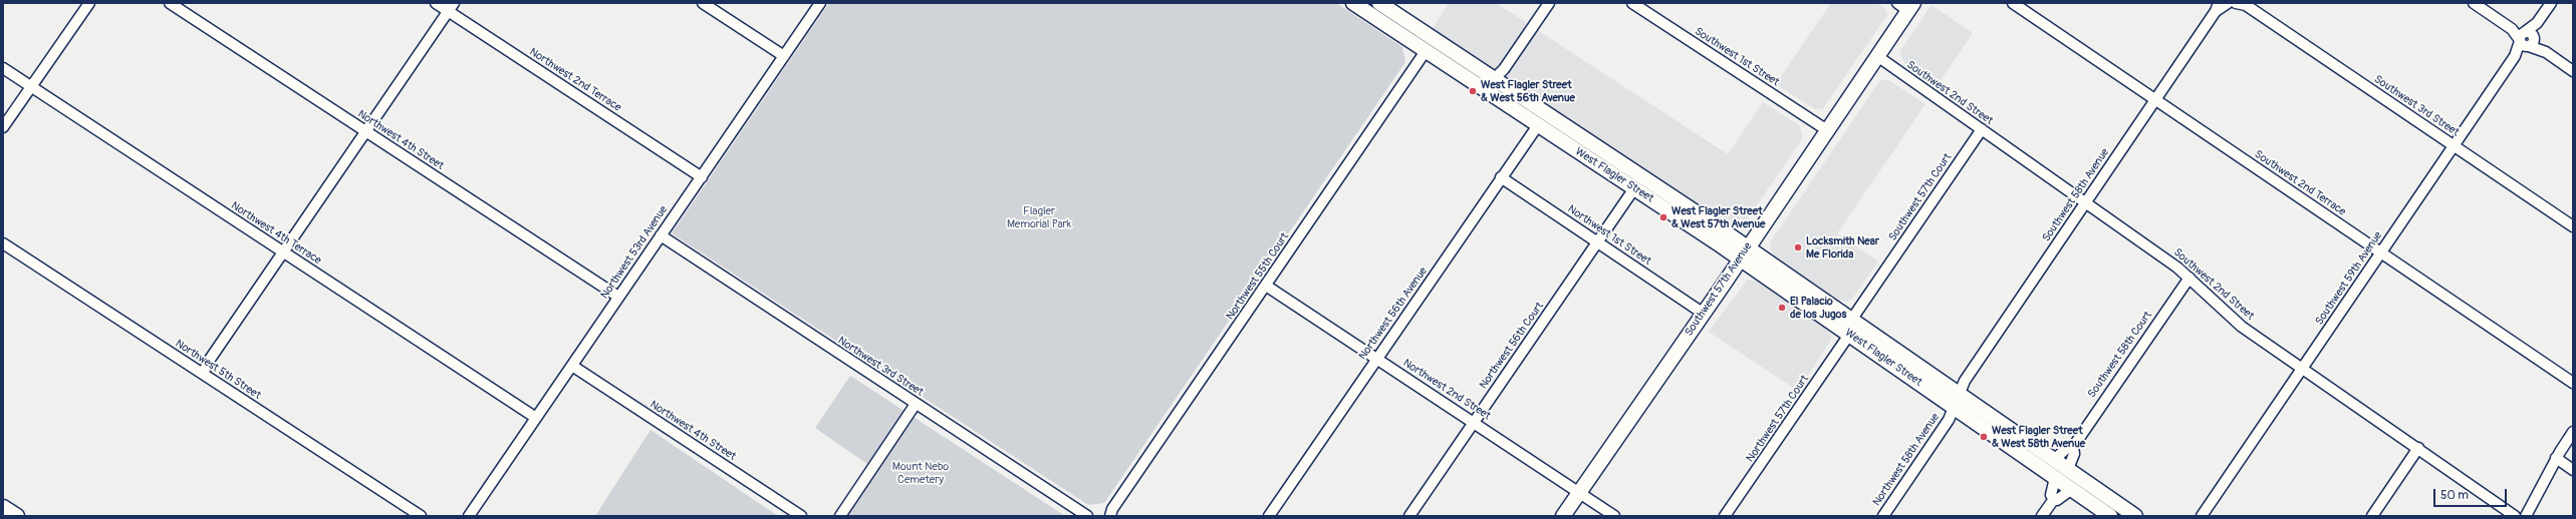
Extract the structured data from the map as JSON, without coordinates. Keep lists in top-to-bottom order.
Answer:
{
  "streets": {
    "main road": ["West Flagler Street", "Southwest 57th Avenue"],
    "street": [
      "Southwest 1st Street",
      "Northwest 2nd Terrace",
      "Southwest 2nd Street",
      "Southwest 3rd Street",
      "Northwest 4th Street",
      "Southwest 2nd Terrace",
      "Southwest 58th Avenue",
      "Southwest 57th Court",
      "Northwest 4th Terrace",
      "Northwest 1st Street",
      "Northwest 53rd Avenue",
      "Northwest 55th Court",
      "Southwest 59th Avenue",
      "Northwest 56th Avenue",
      "Northwest 56th Court",
      "Southwest 58th Court",
      "Northwest 3rd Street",
      "Northwest 5th Street",
      "Northwest 2nd Street",
      "Northwest 57th Court",
      "Northwest 58th Avenue"
    ]
  },
  "crossings": [
    ["Southwest 1st Street", "Southwest 57th Avenue"],
    ["Northwest 2nd Terrace", "Northwest 53rd Avenue"],
    ["Southwest 2nd Street", "Southwest 58th Avenue"],
    ["Southwest 2nd Street", "Southwest 57th Court"],
    ["Southwest 2nd Street", "Southwest 59th Avenue"],
    ["Southwest 2nd Street", "Southwest 57th Avenue"],
    ["Southwest 2nd Street", "Southwest 58th Court"],
    ["Southwest 3rd Street", "Southwest 59th Avenue"],
    ["Northwest 4th Street", "Northwest 53rd Avenue"],
    ["West Flagler Street", "Southwest 58th Avenue"],
    ["West Flagler Street", "Southwest 57th Court"],
    ["West Flagler Street", "Northwest 55th Court"],
    ["West Flagler Street", "Southwest 57th Avenue"],
    ["West Flagler Street", "Northwest 56th Avenue"],
    ["West Flagler Street", "Northwest 56th Court"],
    ["West Flagler Street", "Southwest 58th Court"],
    ["West Flagler Street", "Northwest 57th Court"],
    ["West Flagler Street", "Northwest 58th Avenue"],
    ["Southwest 2nd Terrace", "Southwest 58th Avenue"],
    ["Southwest 2nd Terrace", "Southwest 59th Avenue"],
    ["Southwest 58th Avenue", "Northwest 58th Avenue"],
    ["Northwest 4th Terrace", "Northwest 53rd Avenue"],
    ["Northwest 1st Street", "Southwest 57th Avenue"],
    ["Northwest 1st Street", "Northwest 56th Avenue"],
    ["Northwest 1st Street", "Northwest 56th Court"],
    ["Northwest 53rd Avenue", "Northwest 3rd Street"],
    ["Northwest 55th Court", "Northwest 2nd Street"],
    ["Southwest 57th Avenue", "Northwest 2nd Street"],
    ["Northwest 56th Avenue", "Northwest 2nd Street"],
    ["Northwest 56th Court", "Northwest 2nd Street"]
  ],
  "parks": ["Flagler Memorial Park", "Mount Nebo Cemetery"],
  "places": [
    "West Flagler Street & West 56th Avenue",
    "West Flagler Street & West 57th Avenue",
    "Locksmith Near Me Florida",
    "El Palacio de los Jugos",
    "West Flagler Street & West 58th Avenue"
  ],
  "scale_bar": "50 m"
}
